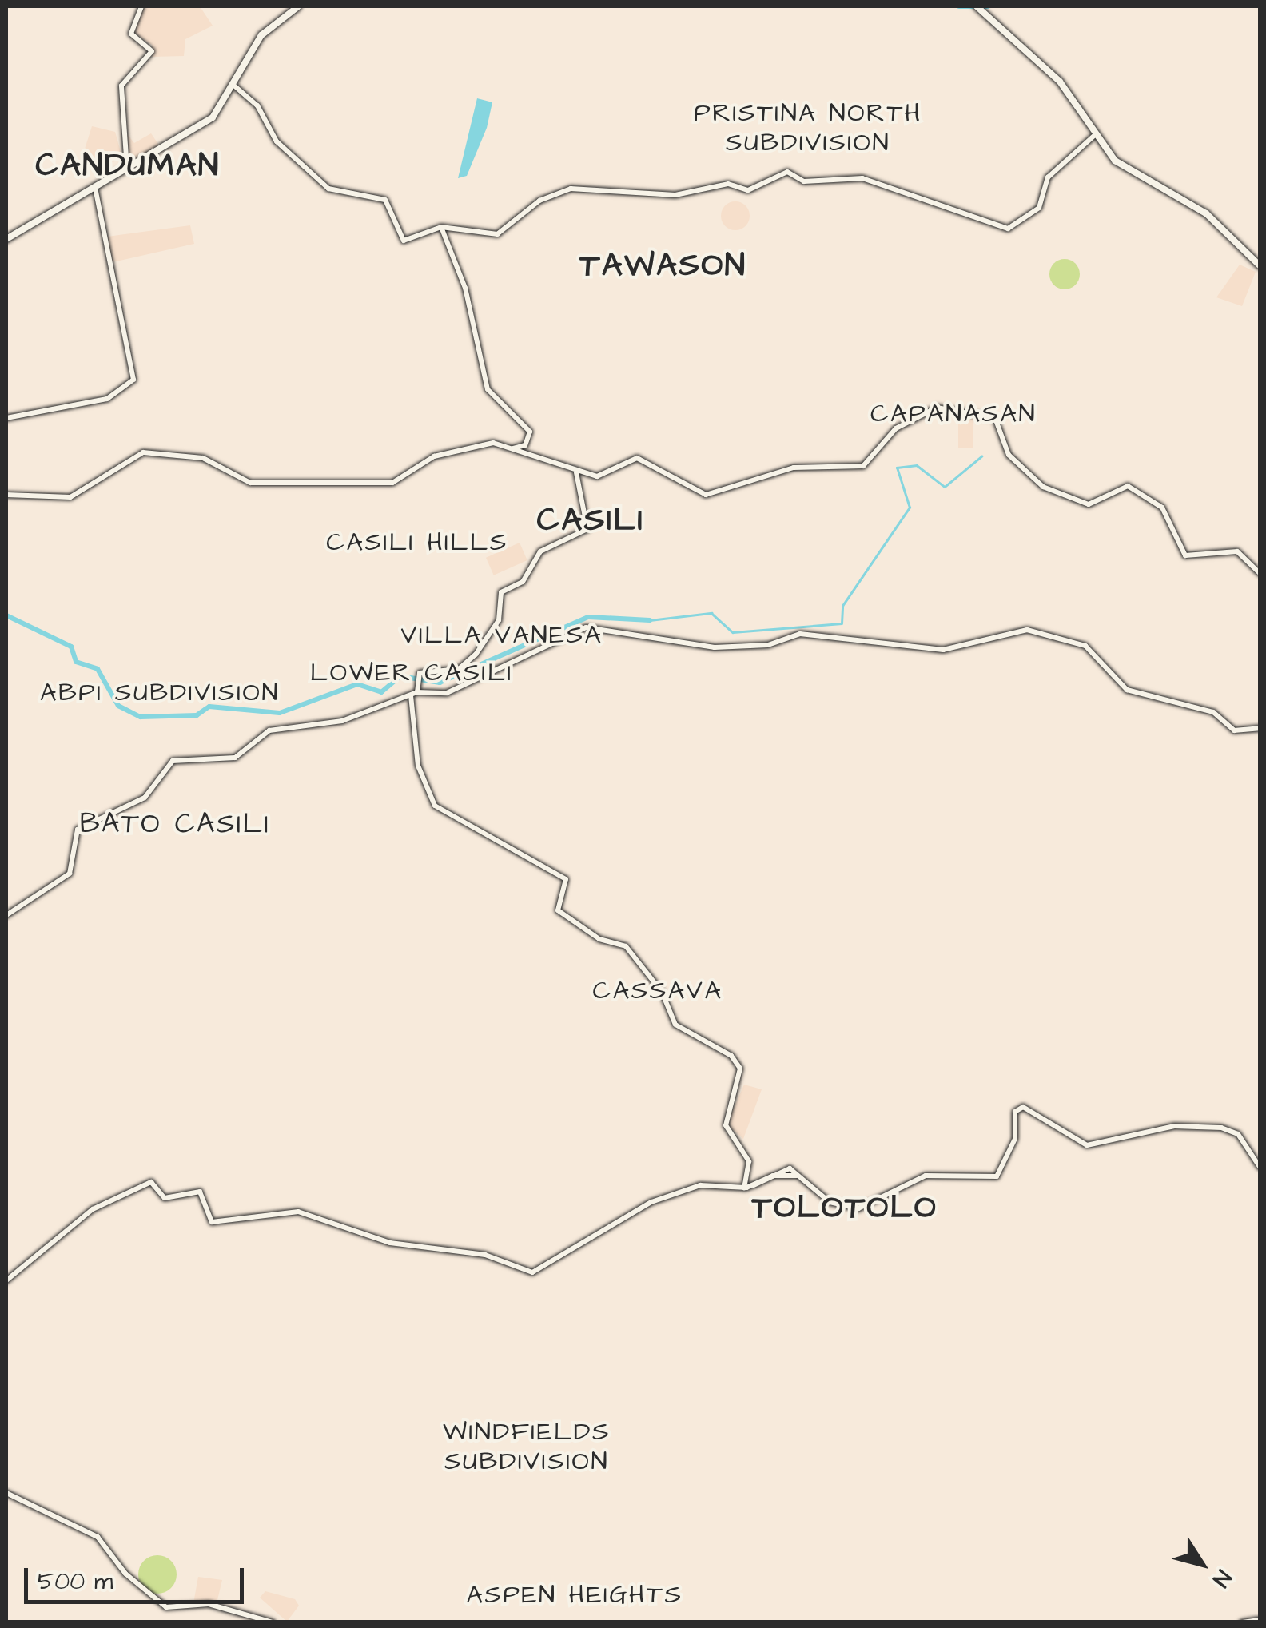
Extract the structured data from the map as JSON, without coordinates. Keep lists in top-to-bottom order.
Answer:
{
  "districts": [
    "PRISTINA NORTH SUBDIVISION",
    "CANDUMAN",
    "TAWASON",
    "CAPANASAN",
    "CASILI",
    "CASILI HILLS",
    "VILLA VANESA",
    "LOWER CASILI",
    "ABPI SUBDIVISION",
    "BATO CASILI",
    "CASSAVA",
    "TOLOTOLO",
    "WINDFIELDS SUBDIVISION",
    "ASPEN HEIGHTS"
  ],
  "scale_bar": "500 m",
  "north": "bottom right"
}
